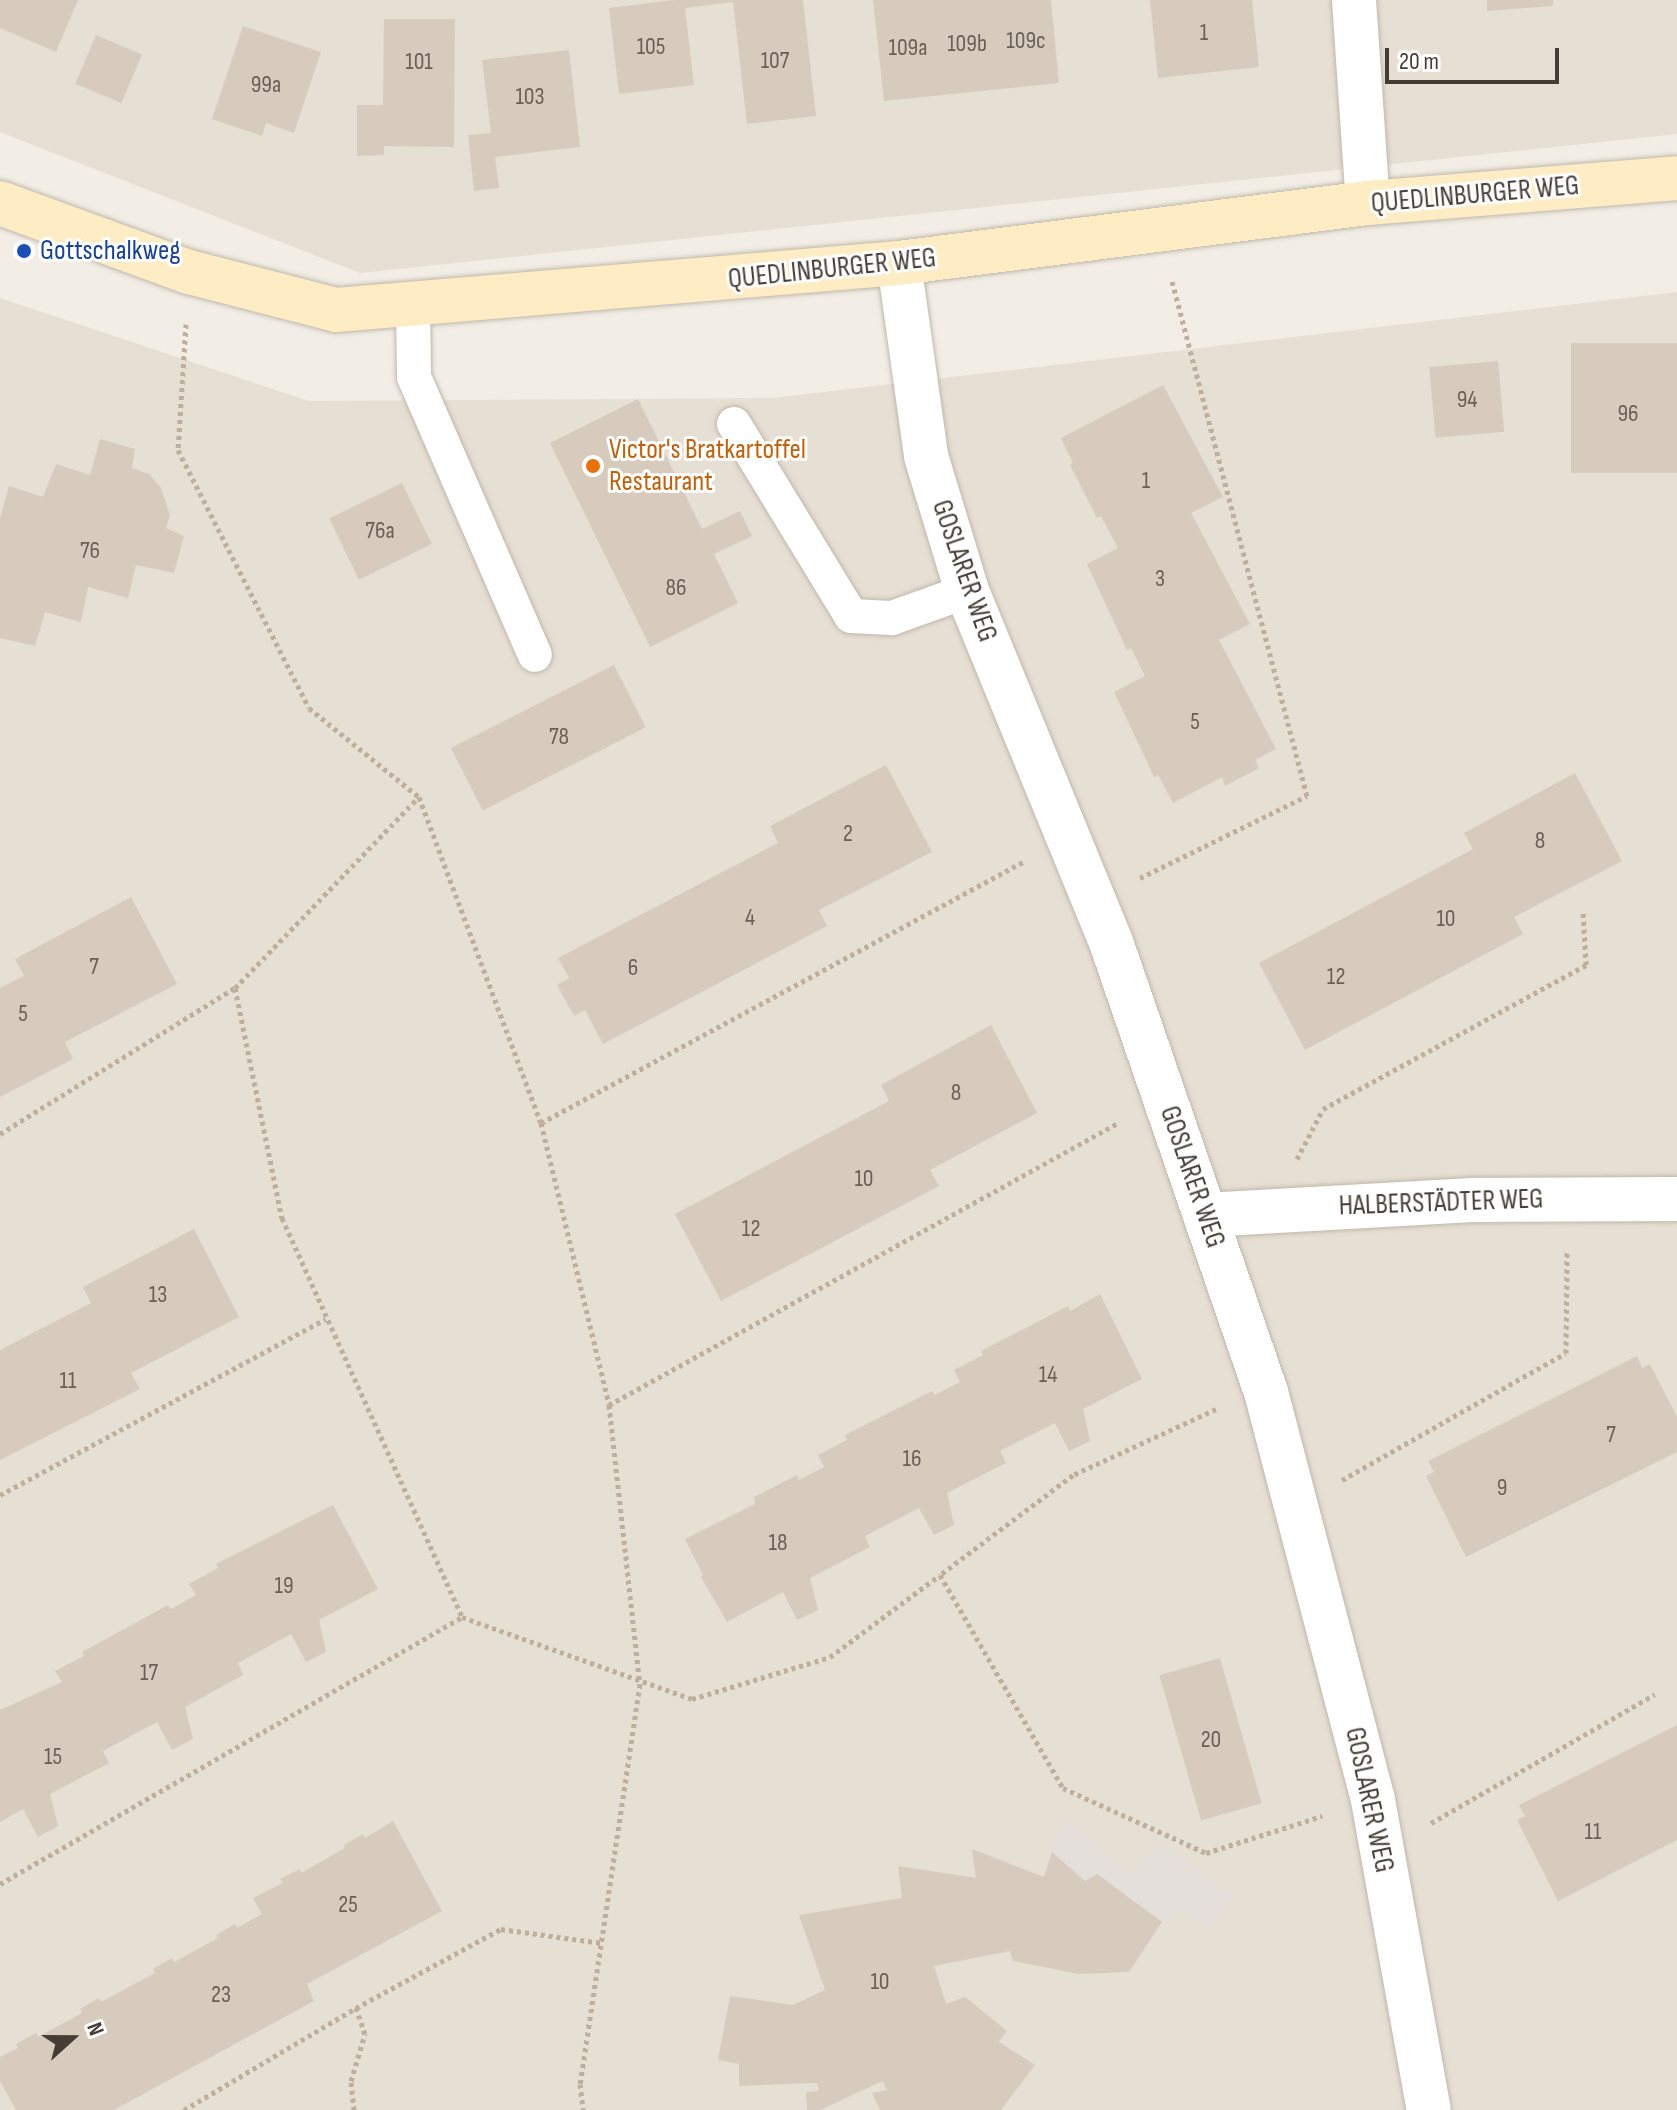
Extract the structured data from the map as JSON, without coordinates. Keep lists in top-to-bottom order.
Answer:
{
  "streets": {
    "street": ["QUEDLINBURGER WEG", "GOSLARER WEG", "HALBERSTÄDTER WEG"]
  },
  "crossings": [
    ["QUEDLINBURGER WEG", "GOSLARER WEG"],
    ["GOSLARER WEG", "HALBERSTÄDTER WEG"]
  ],
  "places": ["Gottschalkweg", "Victor's Bratkartoffel Restaurant"],
  "house_numbers": [
    "1",
    "109c",
    "109b",
    "105",
    "109a",
    "107",
    "101",
    "99a",
    "103",
    "94",
    "96",
    "1",
    "76a",
    "76",
    "3",
    "86",
    "5",
    "78",
    "2",
    "8",
    "4",
    "10",
    "7",
    "6",
    "12",
    "5",
    "8",
    "10",
    "12",
    "13",
    "14",
    "11",
    "7",
    "16",
    "9",
    "18",
    "19",
    "17",
    "20",
    "15",
    "11",
    "25",
    "10",
    "23"
  ],
  "scale_bar": "20 m",
  "north": "right"
}
